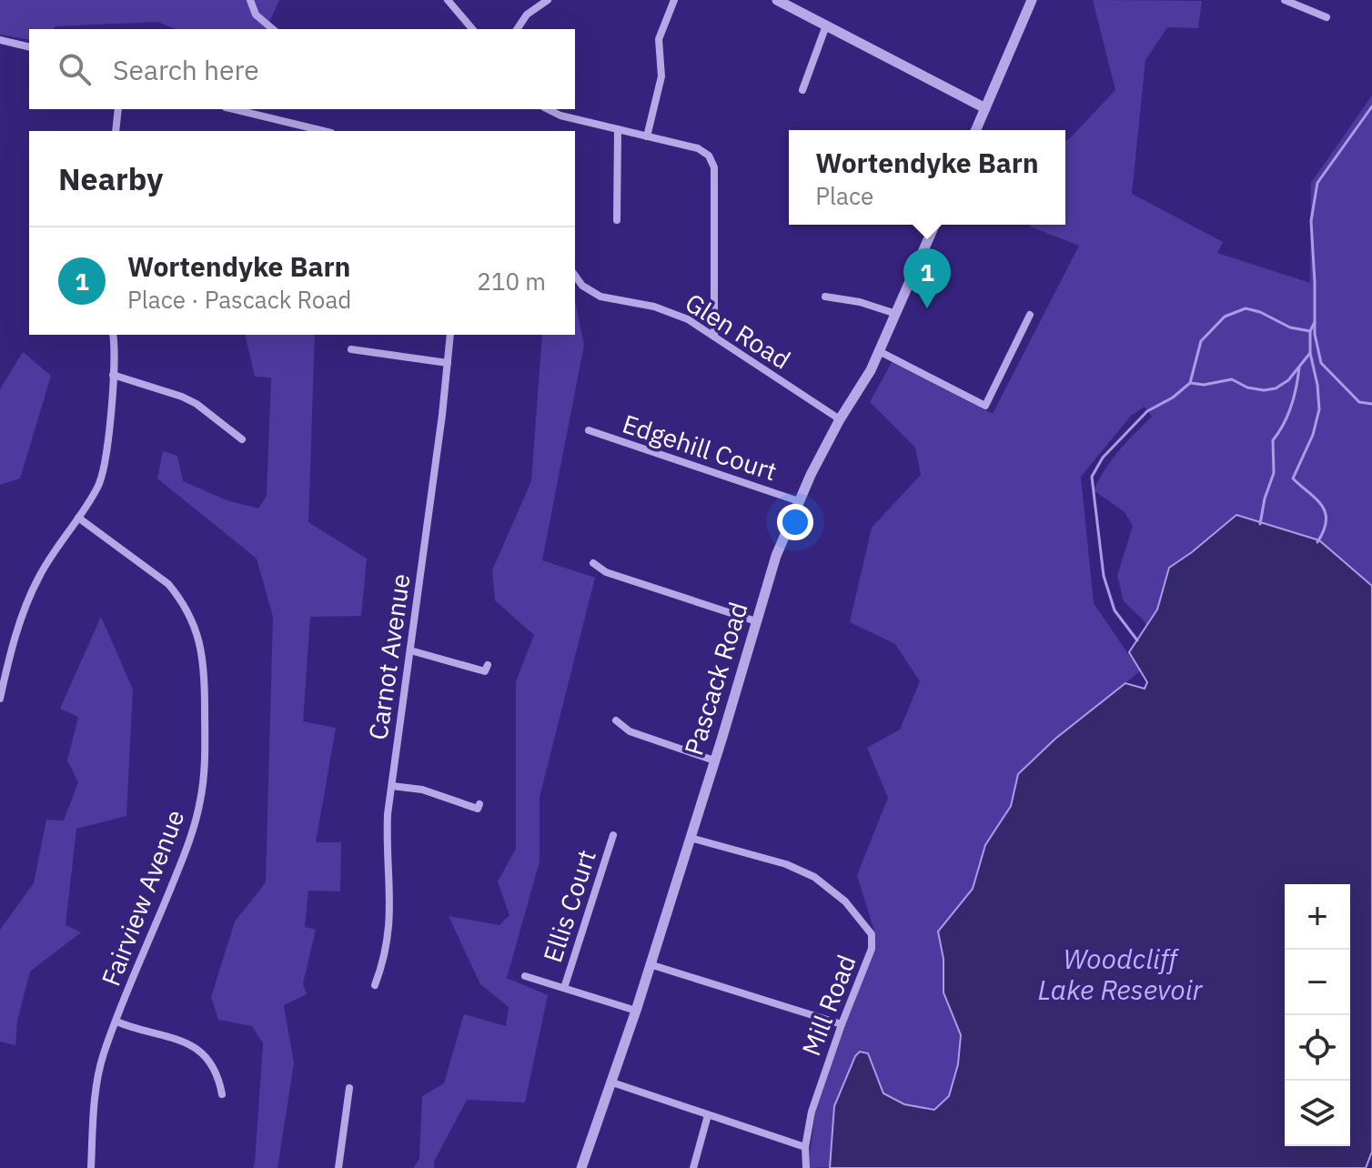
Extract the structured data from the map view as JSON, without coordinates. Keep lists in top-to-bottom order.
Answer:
{
  "streets": {
    "street": [
      "Glen Road",
      "Edgehill Court",
      "Carnot Avenue",
      "Pascack Road",
      "Fairview Avenue",
      "Ellis Court",
      "Mill Road"
    ]
  },
  "crossings": [
    ["Glen Road", "Pascack Road"],
    ["Edgehill Court", "Pascack Road"],
    ["Pascack Road", "Mill Road"]
  ],
  "water": ["Woodcliff Lake Resevoir"],
  "page": {
    "search": "Search here",
    "popup": ["Wortendyke Barn", "Place"],
    "heading": "Nearby",
    "list": [
      {
        "mark": "1",
        "name": "Wortendyke Barn",
        "note": "Place · Pascack Road",
        "value": "210 m"
      }
    ],
    "pins": "1",
    "map_buttons": ["+", "−"]
  }
}
